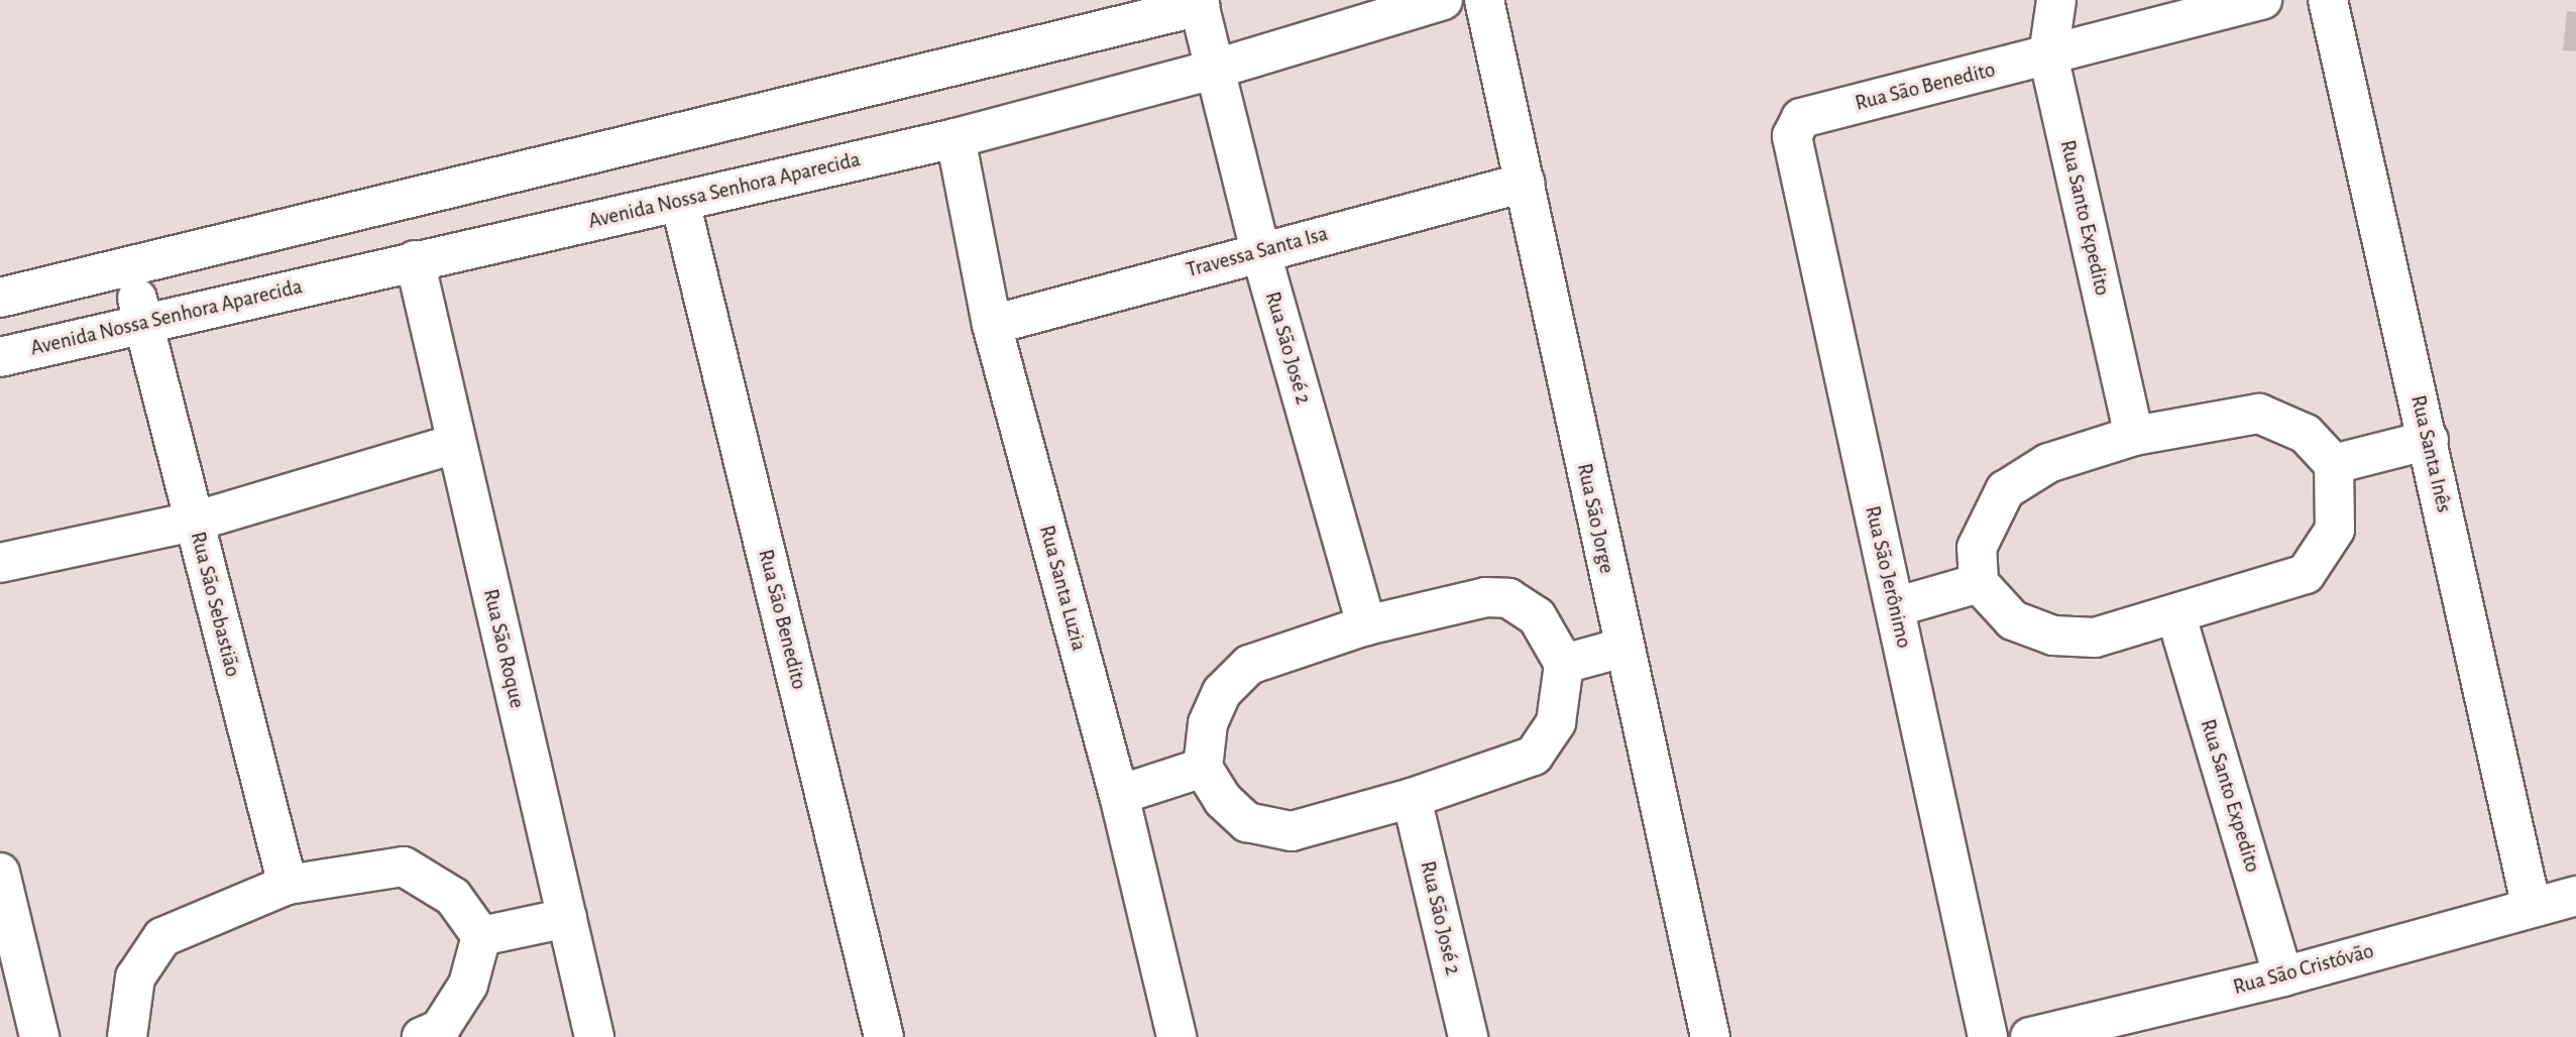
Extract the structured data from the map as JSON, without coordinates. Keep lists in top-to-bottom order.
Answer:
{
  "streets": {
    "street": [
      "Rua São Benedito",
      "Avenida Nossa Senhora Aparecida",
      "Rua Santo Expedito",
      "Travessa Santa Isa",
      "Rua São José 2",
      "Rua Santa Inês",
      "Rua São Jorge",
      "Rua São Jerônimo",
      "Rua Santa Luzia",
      "Rua São Sebastião",
      "Rua São Roque",
      "Rua São Cristóvão"
    ]
  },
  "crossings": [
    ["Rua São Benedito", "Avenida Nossa Senhora Aparecida"],
    ["Rua São Benedito", "Rua Santo Expedito"],
    ["Rua São Benedito", "Rua São Jerônimo"],
    ["Avenida Nossa Senhora Aparecida", "Rua São José 2"],
    ["Avenida Nossa Senhora Aparecida", "Rua Santa Luzia"],
    ["Avenida Nossa Senhora Aparecida", "Rua São Sebastião"],
    ["Avenida Nossa Senhora Aparecida", "Rua São Roque"],
    ["Rua Santo Expedito", "Rua São Cristóvão"],
    ["Travessa Santa Isa", "Rua São José 2"],
    ["Travessa Santa Isa", "Rua São Jorge"],
    ["Travessa Santa Isa", "Rua Santa Luzia"],
    ["Rua Santa Inês", "Rua São Cristóvão"]
  ]
}
